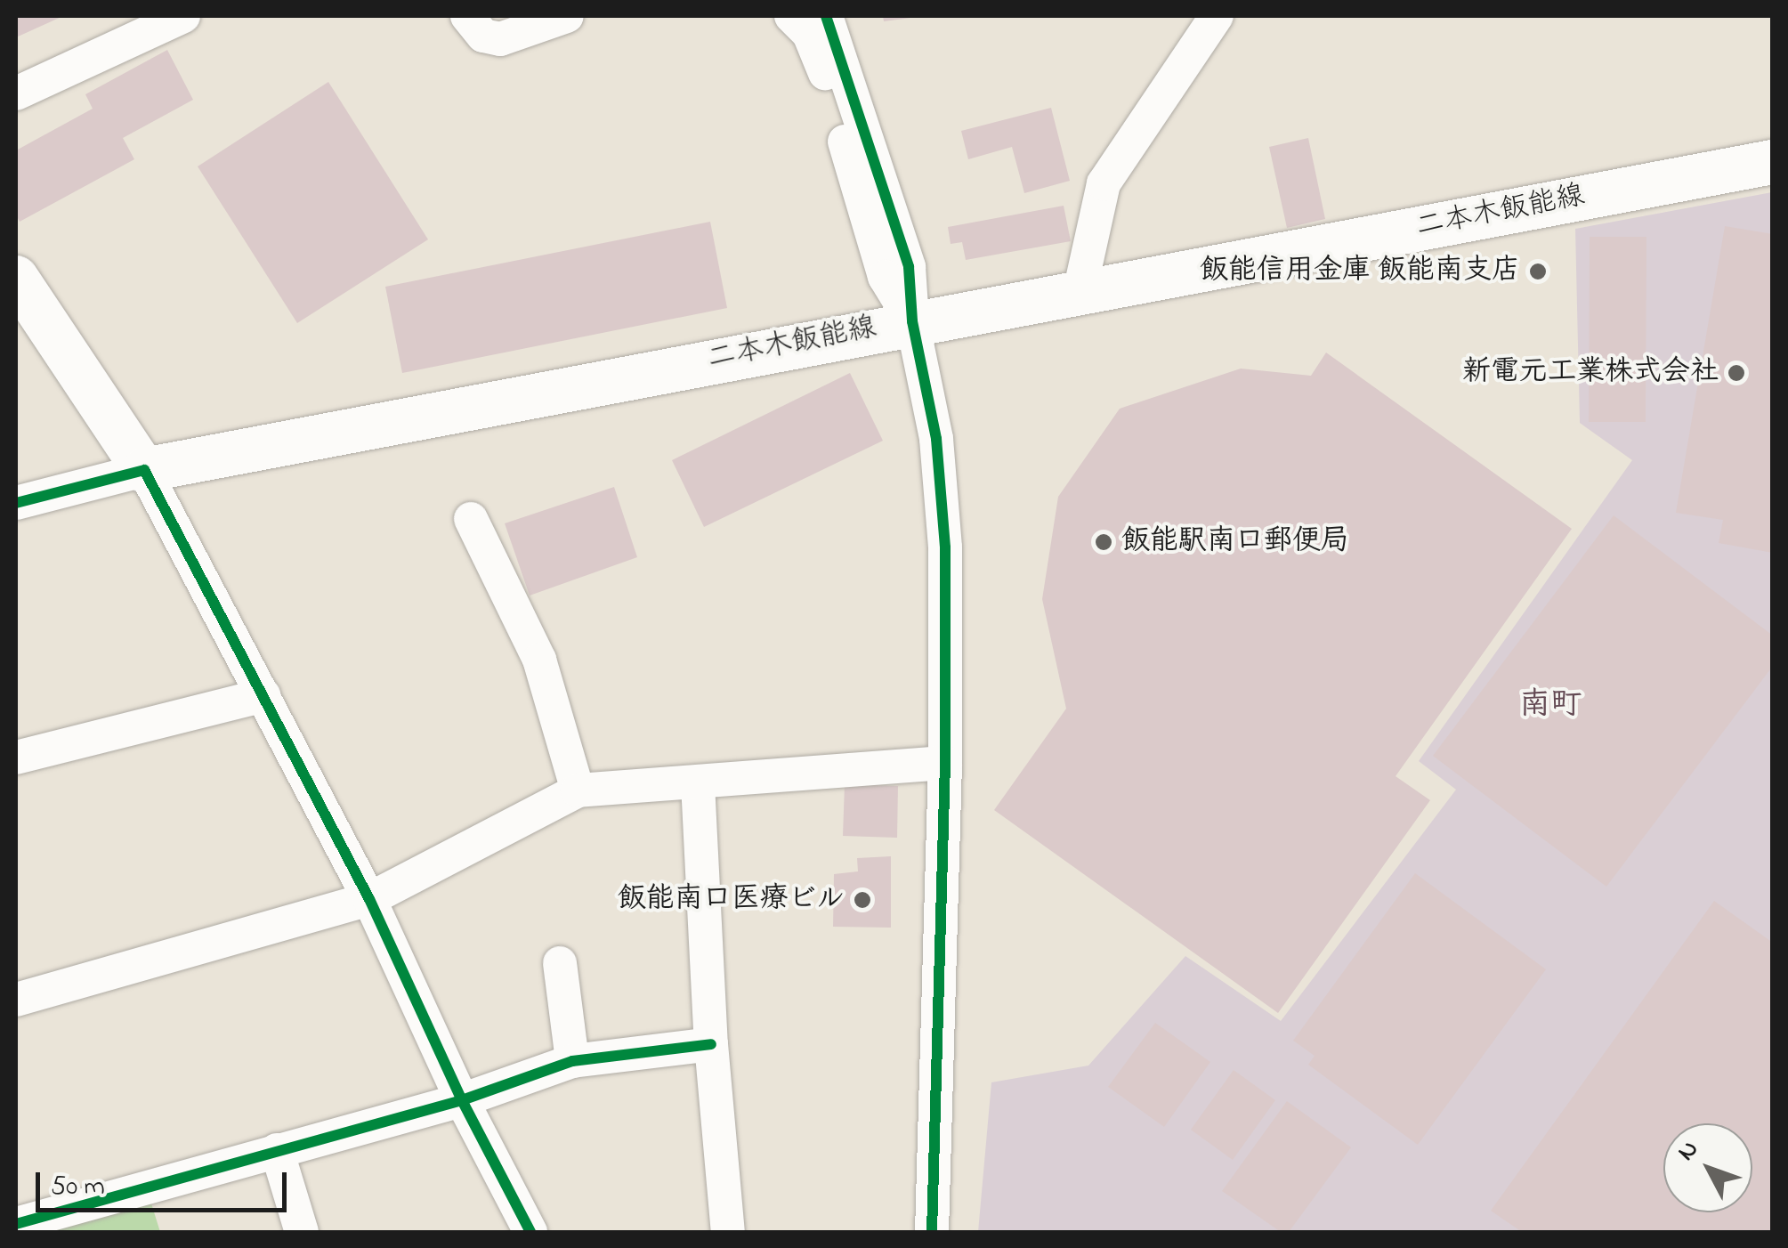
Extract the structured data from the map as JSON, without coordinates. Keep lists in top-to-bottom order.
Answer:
{
  "streets": {
    "main road": ["二本木飯能線"]
  },
  "districts": ["南町"],
  "places": [
    "飯能信用金庫 飯能南支店",
    "新電元工業株式会社",
    "飯能駅南口郵便局",
    "飯能南口医療ビル"
  ],
  "scale_bar": "50 m",
  "north": "top left"
}
